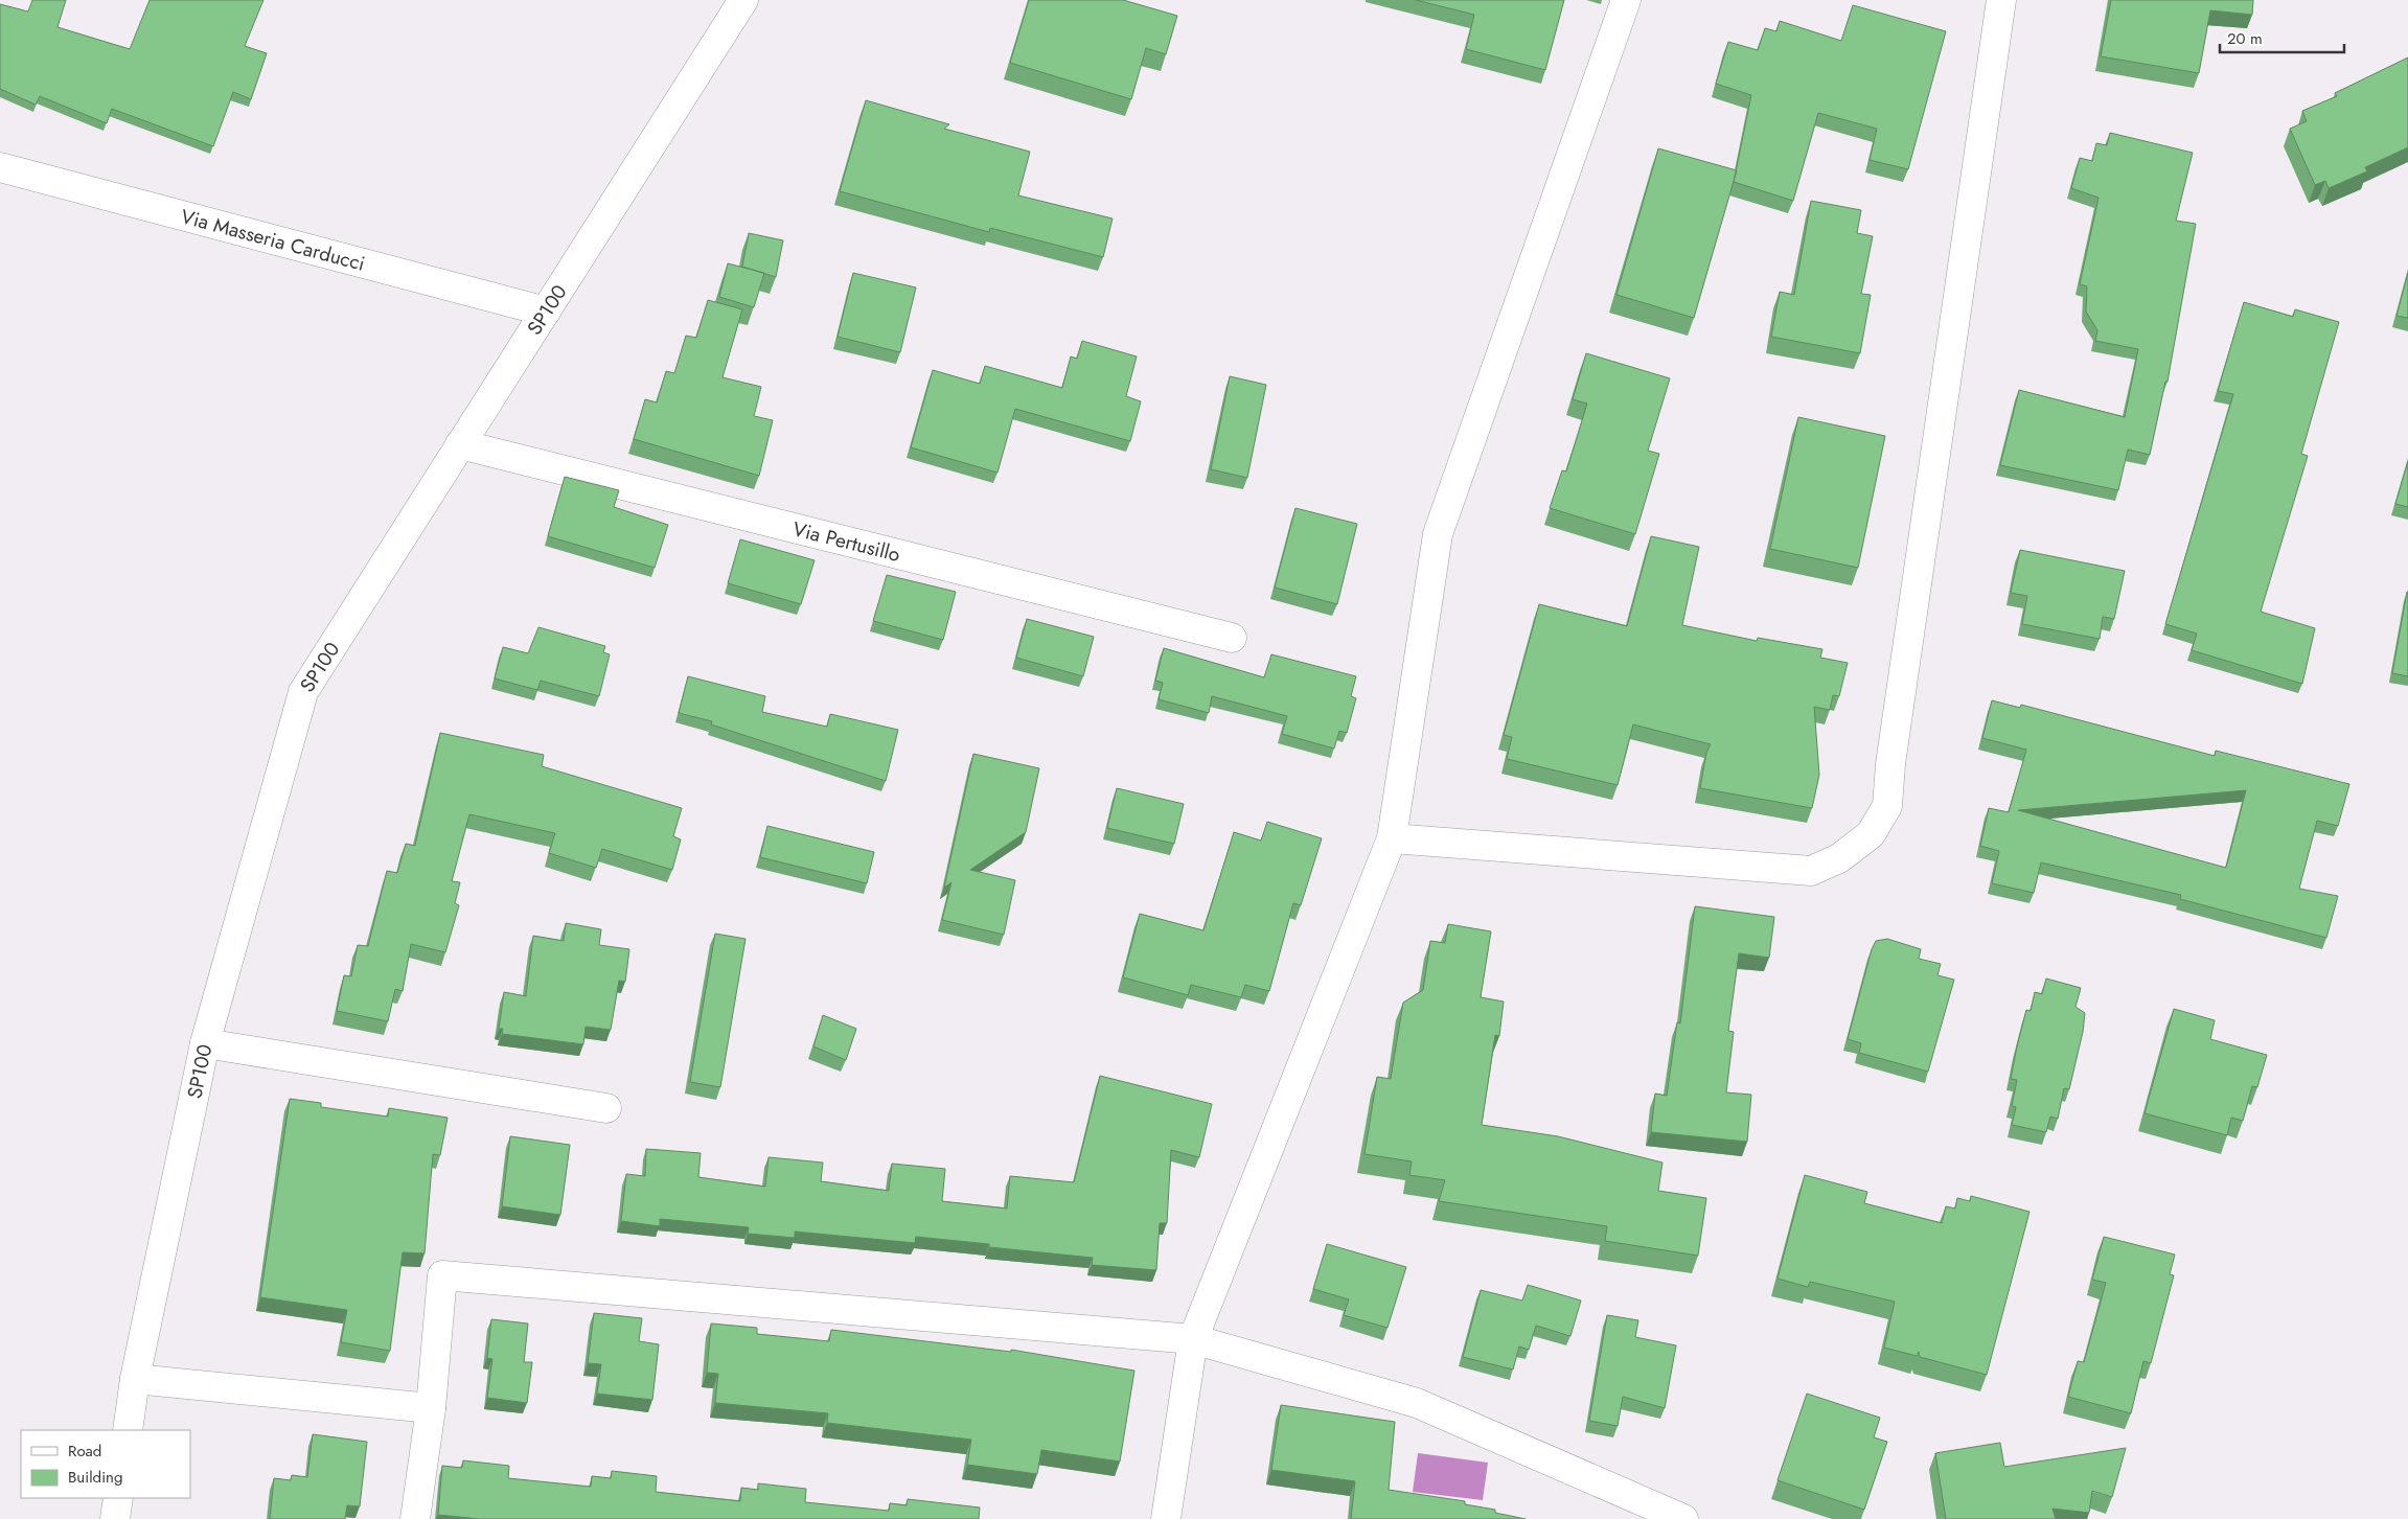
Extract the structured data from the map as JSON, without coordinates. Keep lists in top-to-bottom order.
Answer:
{
  "streets": {
    "street": ["Via Masseria Carducci", "SP100", "Via Pertusillo"]
  },
  "crossings": [
    ["Via Masseria Carducci", "SP100"],
    ["SP100", "Via Pertusillo"]
  ],
  "legend": ["Road", "Building"],
  "scale_bar": "20 m"
}
